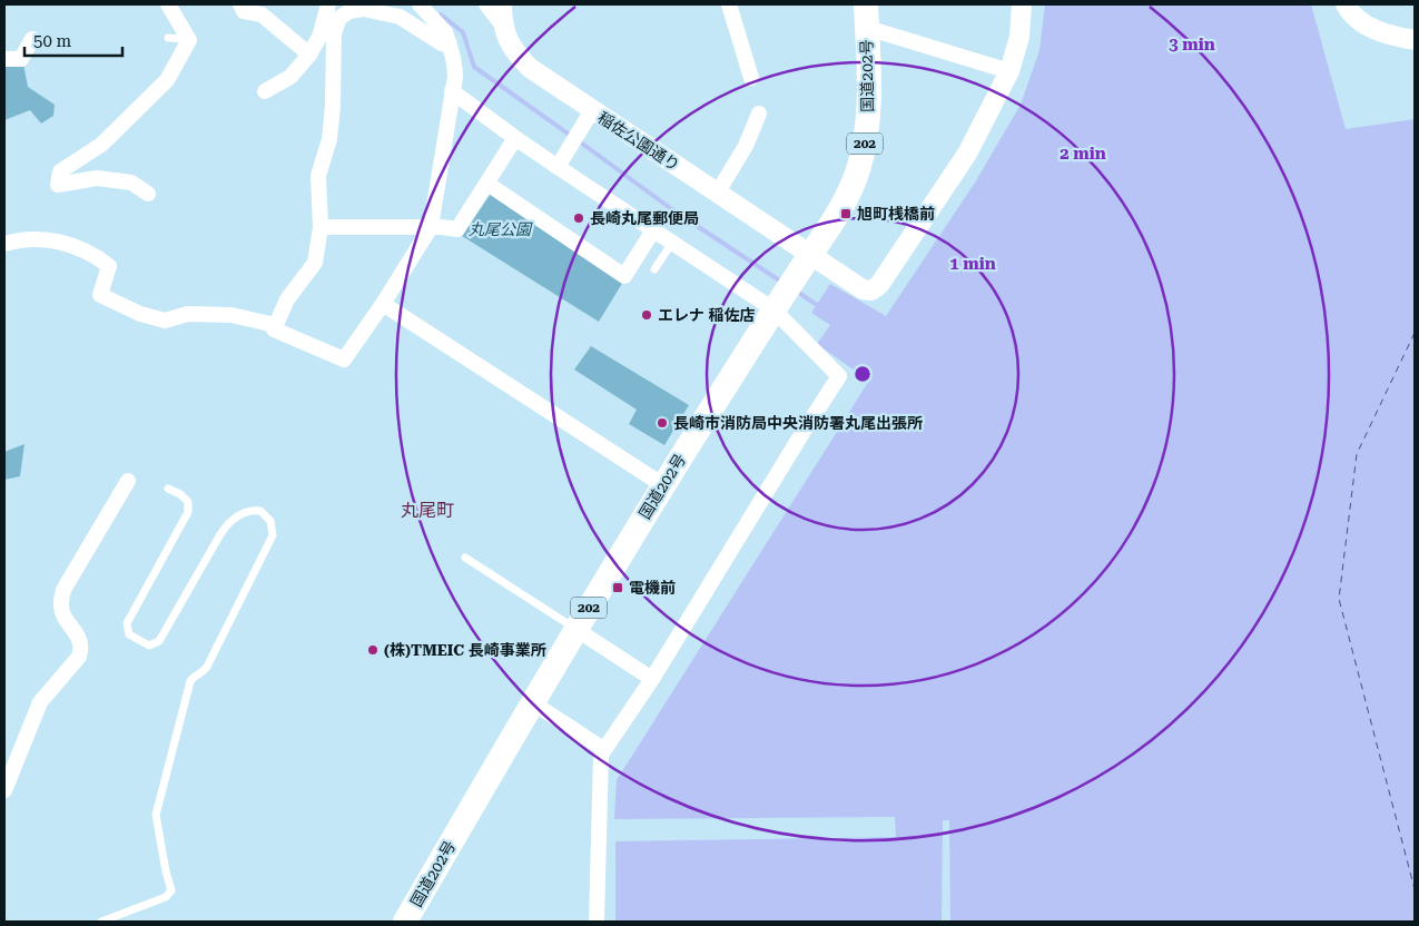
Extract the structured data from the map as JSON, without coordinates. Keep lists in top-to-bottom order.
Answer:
{
  "streets": {
    "highway": ["国道202号", "202"],
    "street": ["稲佐公園通り"]
  },
  "crossings": [
    ["国道202号", "稲佐公園通り"]
  ],
  "districts": ["丸尾町"],
  "parks": ["丸尾公園"],
  "places": {
    "transit": ["旭町桟橋前", "電機前"],
    "other": [
      "長崎丸尾郵便局",
      "エレナ 稲佐店",
      "長崎市消防局中央消防署丸尾出張所",
      "(株)TMEIC 長崎事業所"
    ]
  },
  "scale_bar": "50 m",
  "rings": ["3 min", "2 min", "1 min"]
}
